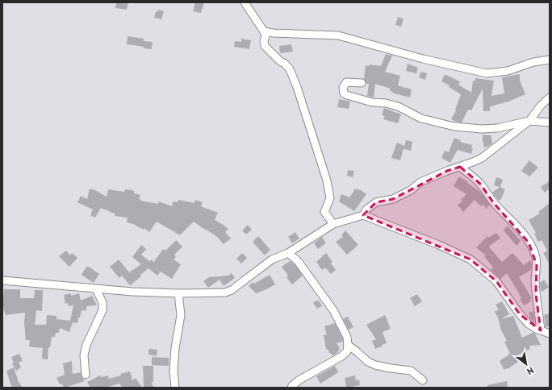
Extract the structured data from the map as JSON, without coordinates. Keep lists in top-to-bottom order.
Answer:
{
  "north": "bottom right"
}
